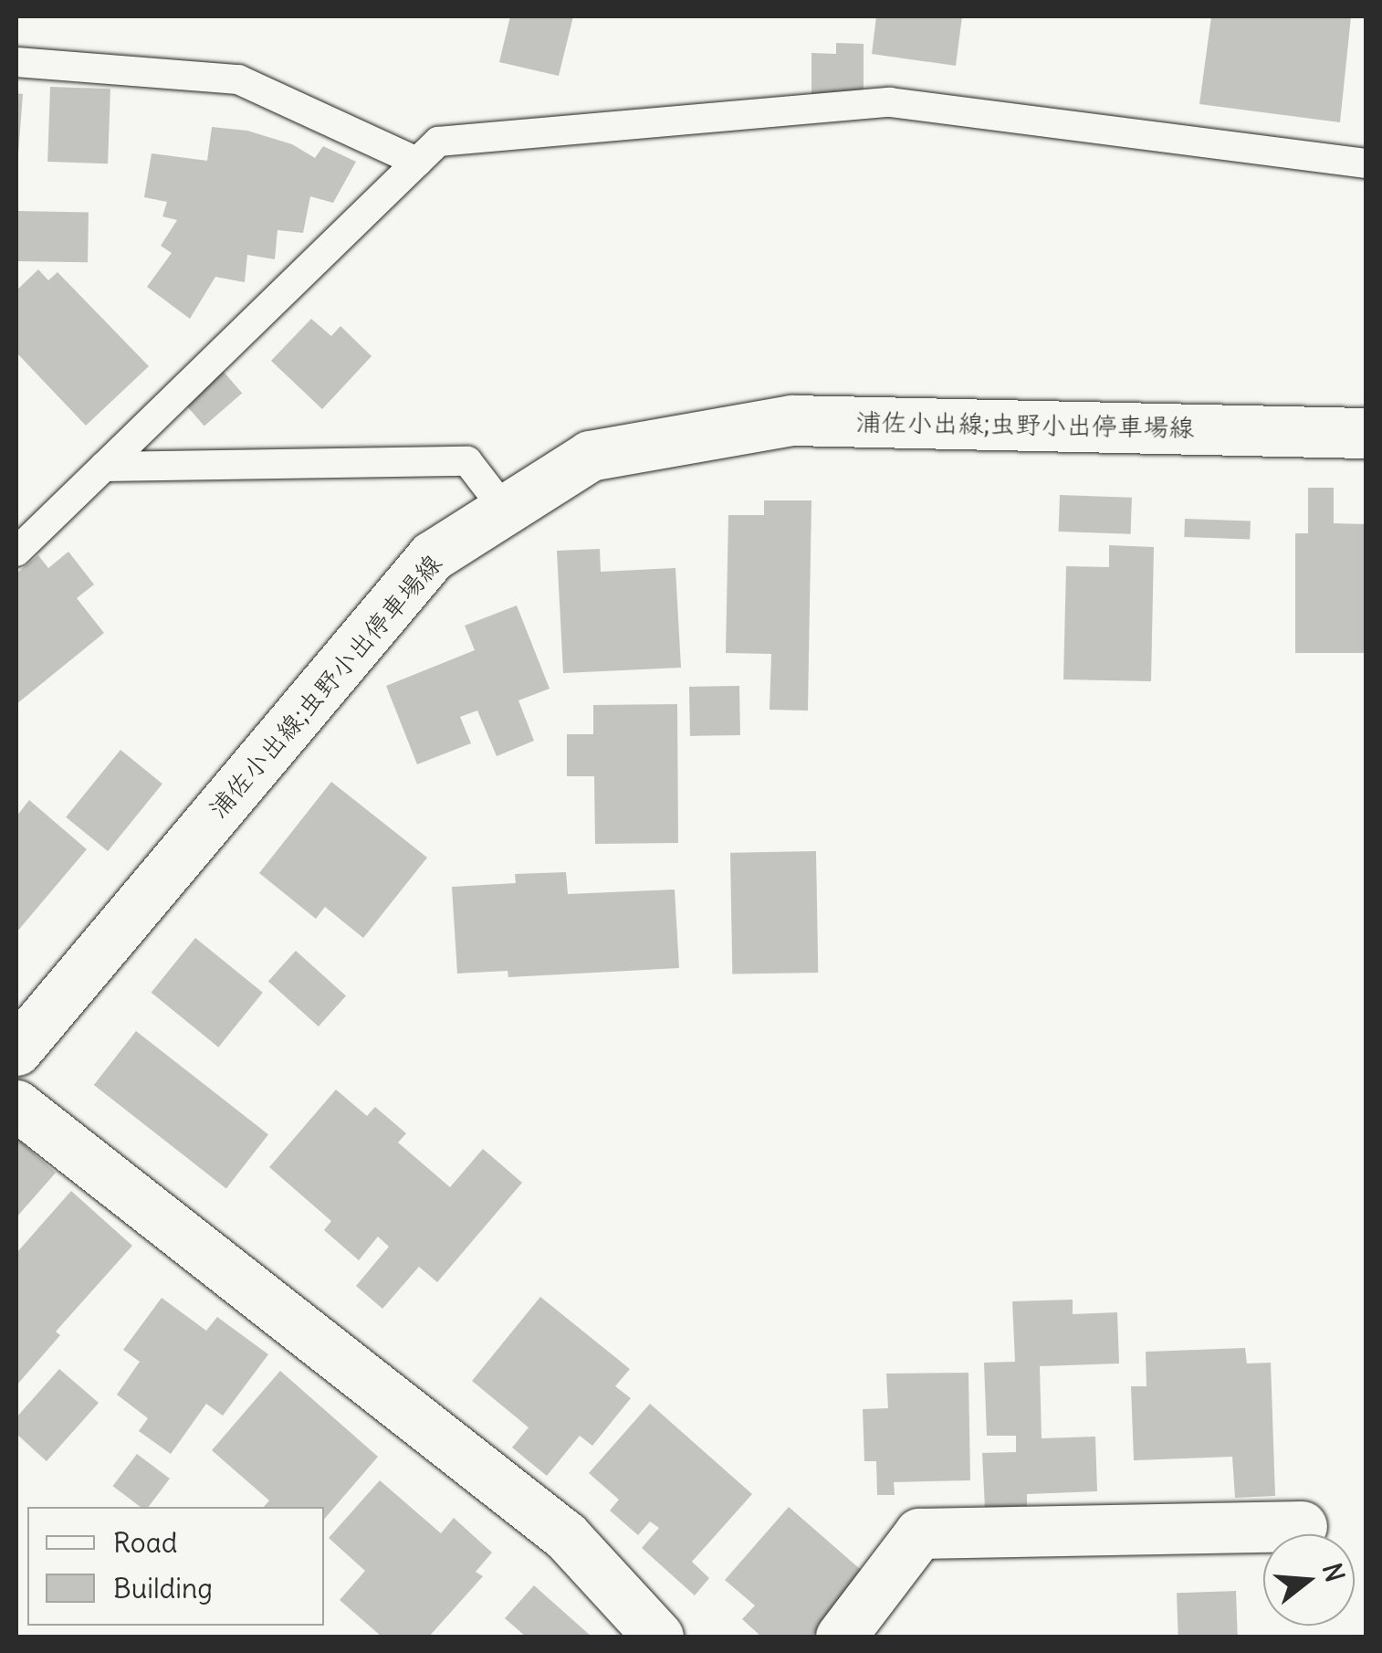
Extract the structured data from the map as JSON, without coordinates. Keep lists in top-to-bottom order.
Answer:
{
  "streets": {
    "main road": ["浦佐小出線;虫野小出停車場線"]
  },
  "legend": ["Road", "Building"],
  "north": "right"
}
